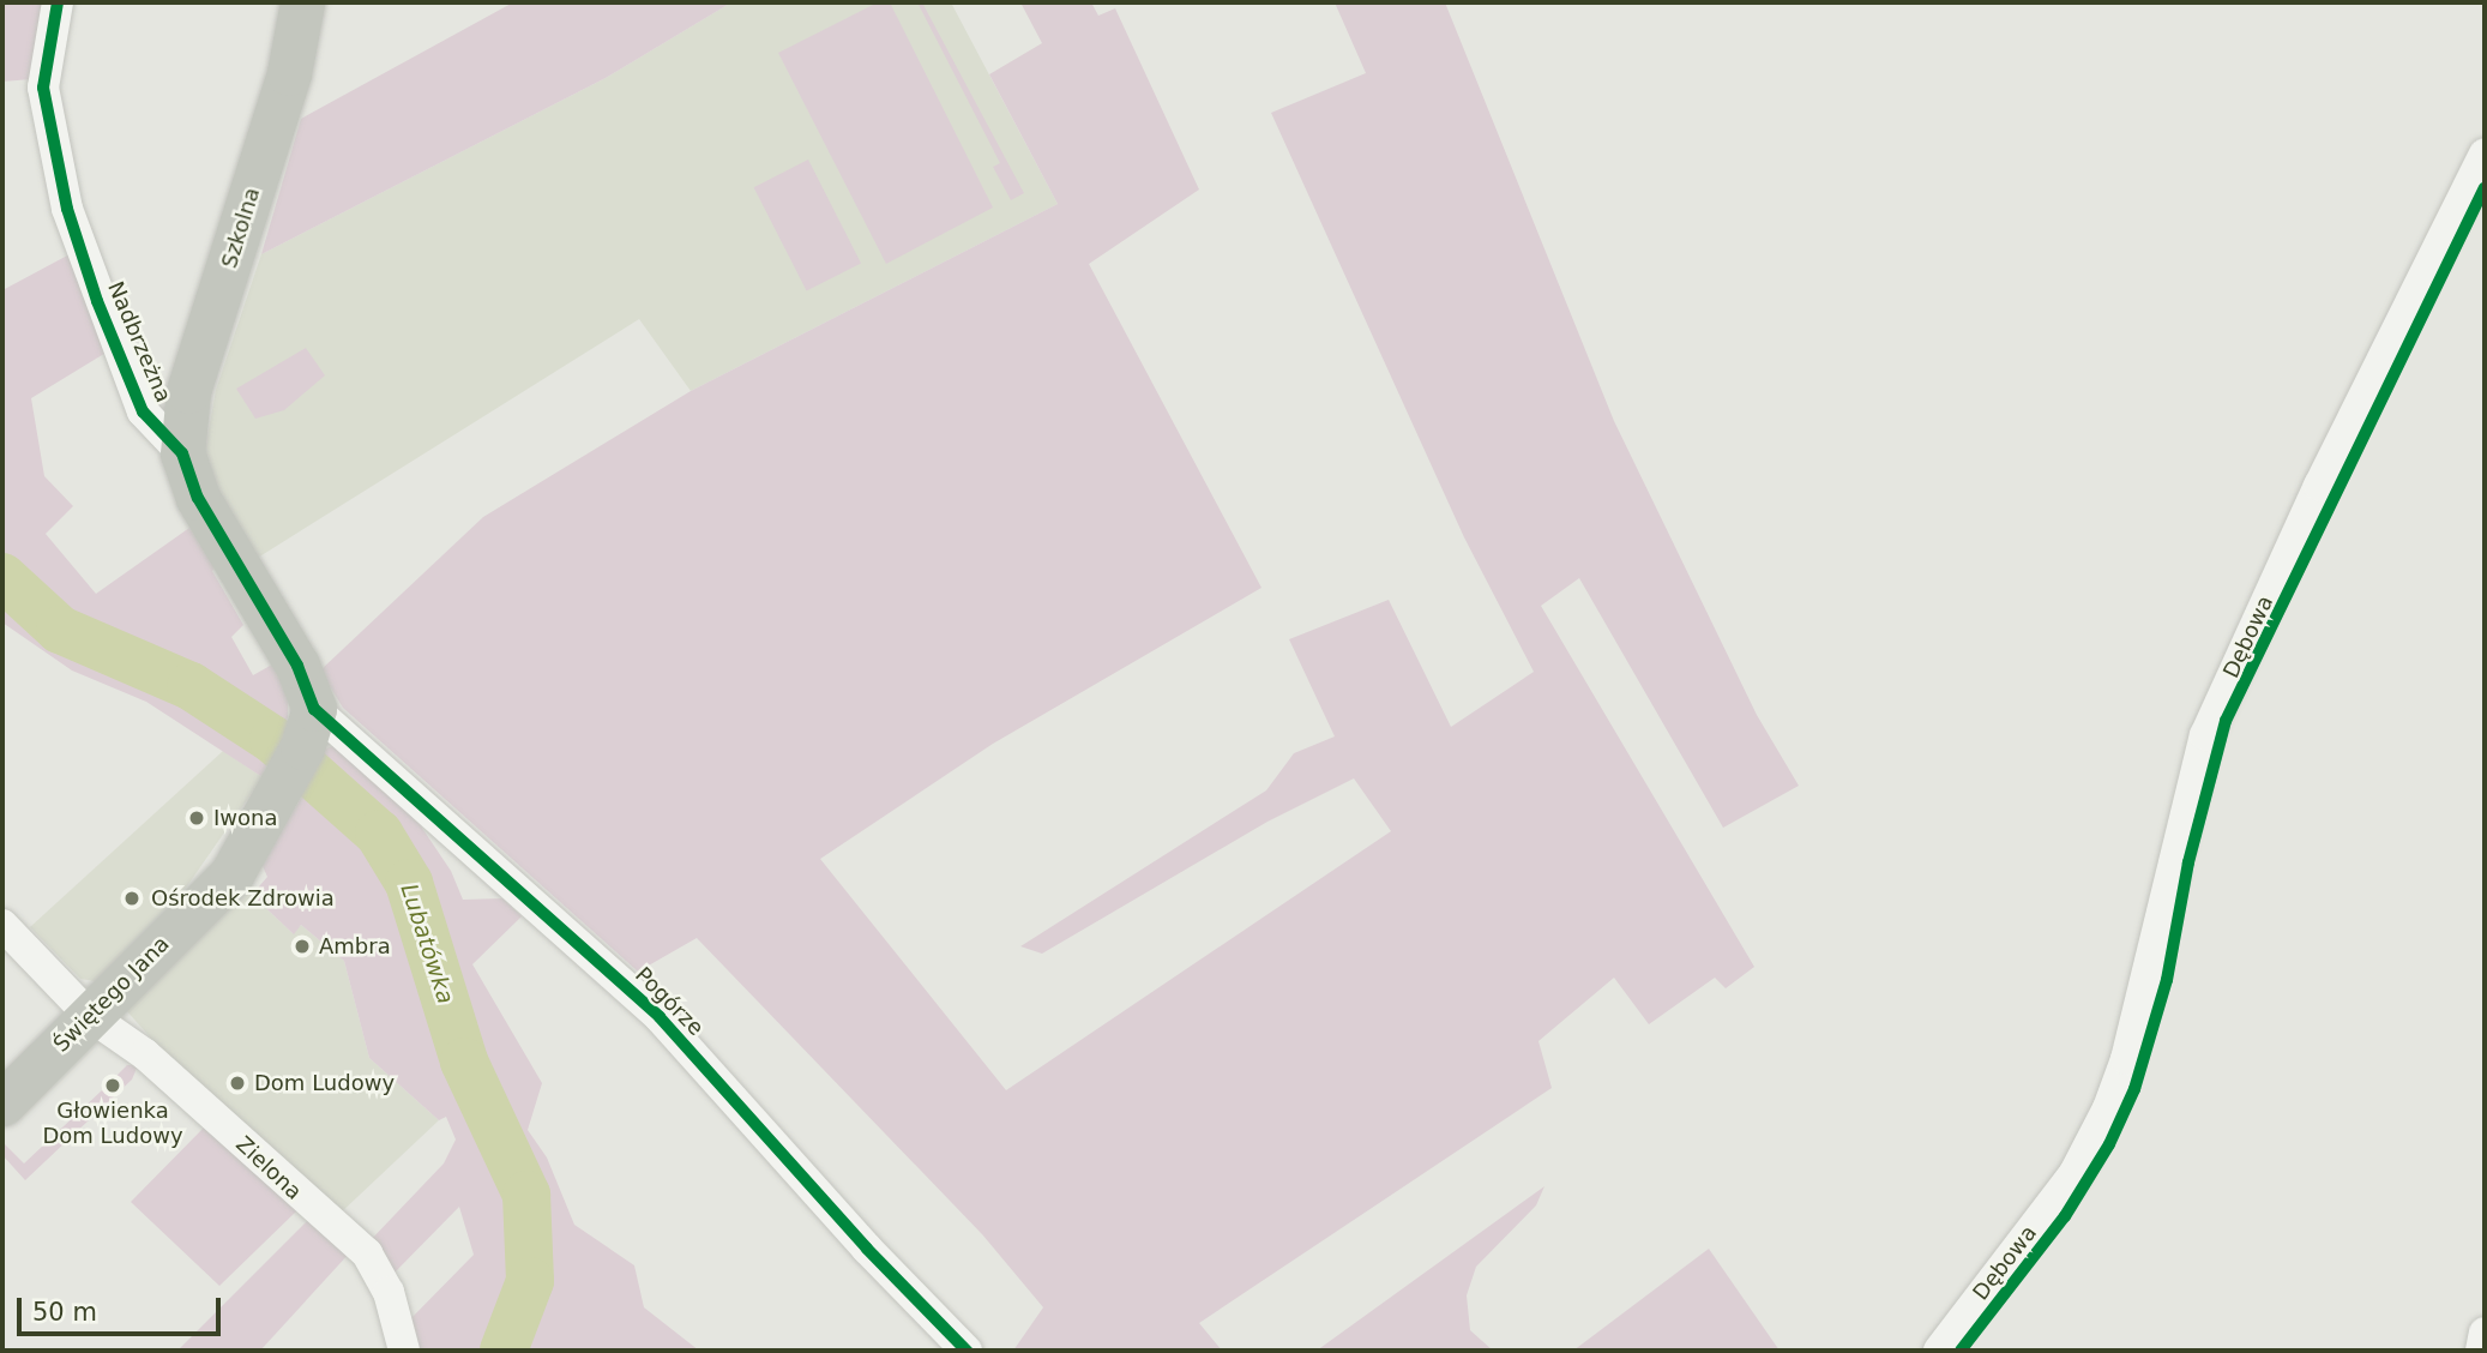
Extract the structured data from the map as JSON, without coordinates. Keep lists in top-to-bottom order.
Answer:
{
  "streets": {
    "street": [
      "Szkolna",
      "Nadbrzeżna",
      "Dębowa",
      "Świętego Jana",
      "Pogórze",
      "Zielona"
    ]
  },
  "crossings": [
    ["Szkolna", "Nadbrzeżna"],
    ["Nadbrzeżna", "Świętego Jana"],
    ["Nadbrzeżna", "Pogórze"],
    ["Świętego Jana", "Pogórze"],
    ["Świętego Jana", "Zielona"]
  ],
  "water": ["Lubatówka"],
  "places": [
    "Iwona",
    "Ośrodek Zdrowia",
    "Ambra",
    "Dom Ludowy",
    "Głowienka Dom Ludowy"
  ],
  "scale_bar": "50 m"
}
